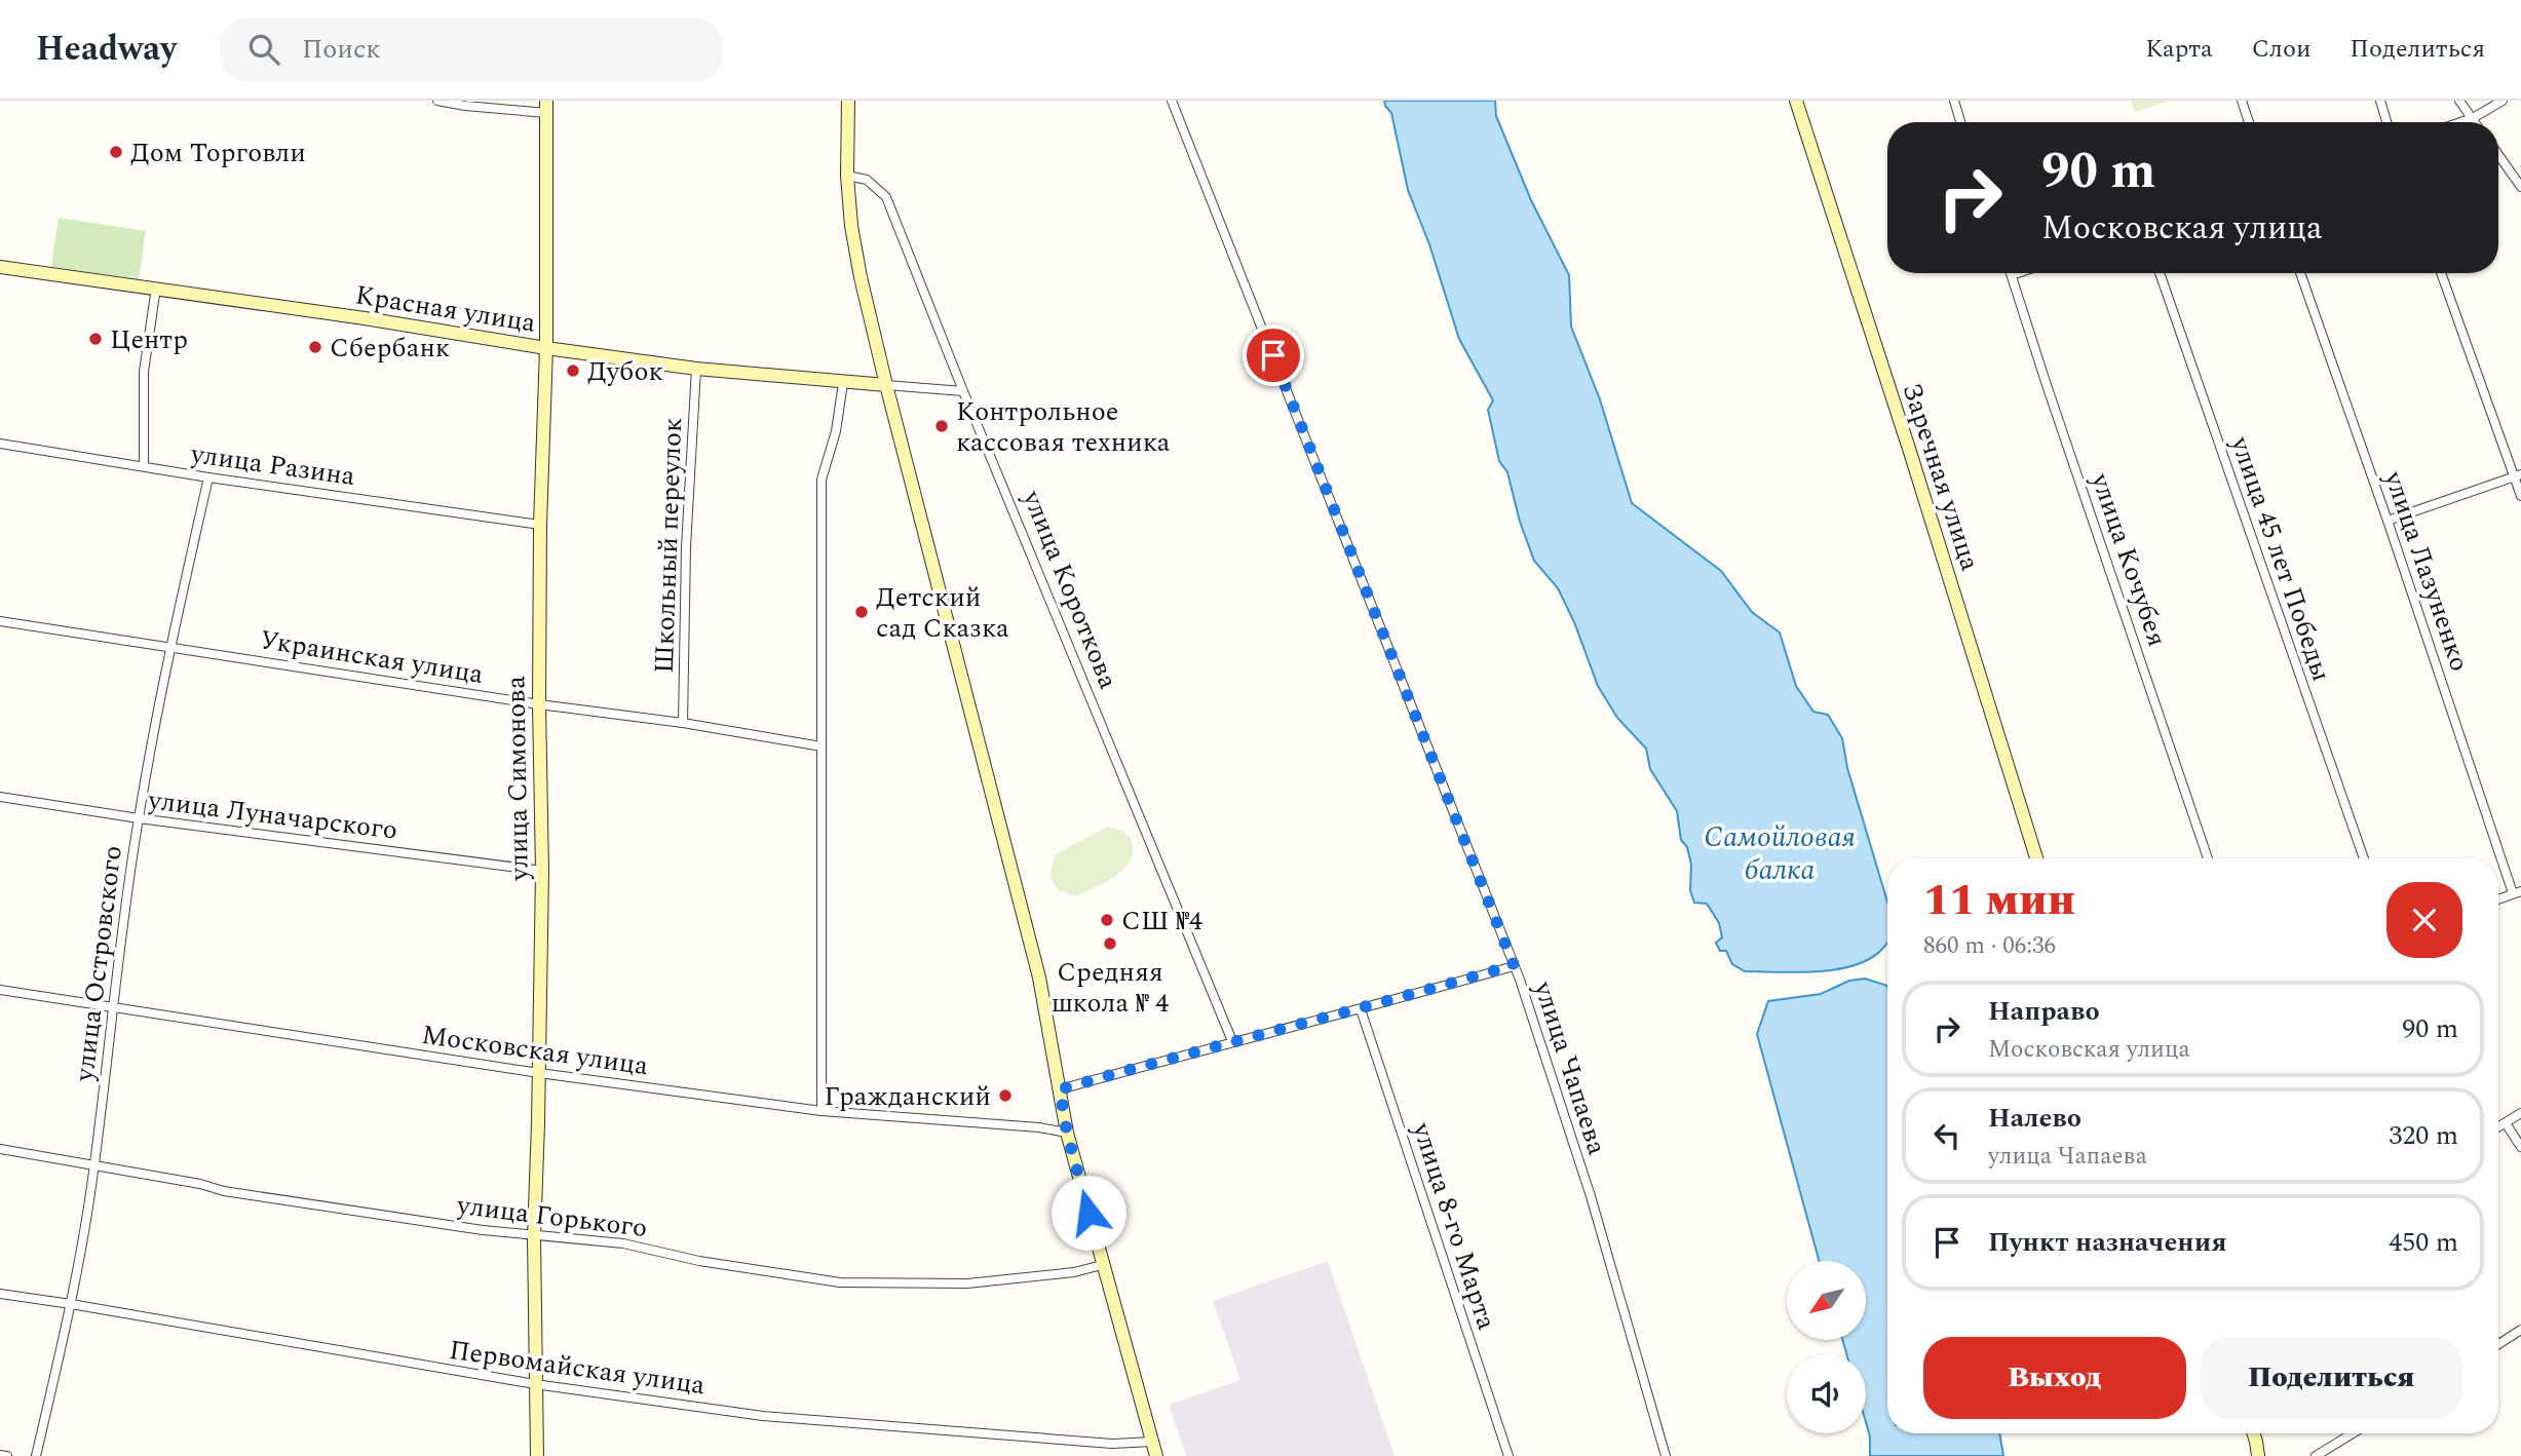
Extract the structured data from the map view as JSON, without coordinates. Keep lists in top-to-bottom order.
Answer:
{
  "streets": {
    "street": [
      "Красная улица",
      "улица Разина",
      "Заречная улица",
      "Школьный переулок",
      "улица 45 лет Победы",
      "улица Кочубея",
      "улица Лазуненко",
      "улица Короткова",
      "Украинская улица",
      "улица Симонова",
      "улица Луначарского",
      "улица Островского",
      "Московская улица",
      "улица Чапаева",
      "улица Горького",
      "улица 8-го Марта",
      "Первомайская улица"
    ]
  },
  "crossings": [
    ["Красная улица", "Школьный переулок"],
    ["Красная улица", "улица Симонова"],
    ["улица Разина", "улица Симонова"],
    ["улица Разина", "улица Островского"],
    ["Школьный переулок", "Украинская улица"],
    ["Украинская улица", "улица Симонова"],
    ["Украинская улица", "улица Островского"],
    ["улица Симонова", "улица Луначарского"],
    ["улица Симонова", "Московская улица"],
    ["улица Симонова", "улица Горького"],
    ["улица Симонова", "Первомайская улица"],
    ["улица Луначарского", "улица Островского"],
    ["улица Островского", "Московская улица"],
    ["улица Островского", "улица Горького"],
    ["улица Островского", "Первомайская улица"]
  ],
  "water": ["Самойловая балка"],
  "places": [
    "Дом Торговли",
    "Центр",
    "Сбербанк",
    "Дубок",
    "Контрольное кассовая техника",
    "Детский сад Сказка",
    "СШ №4",
    "Средняя школа № 4",
    "Гражданский"
  ],
  "north": "bottom left",
  "page": {
    "header": "Headway",
    "search": "Поиск",
    "nav": ["Карта", "Слои", "Поделиться"],
    "turn": ["90 m", "Московская улица"],
    "heading": ["11 мин", "860 m · 06:36"],
    "list": [
      {
        "name": "Направо",
        "note": "Московская улица",
        "value": "90 m"
      },
      {
        "name": "Налево",
        "note": "улица Чапаева",
        "value": "320 m"
      },
      {
        "name": "Пункт назначения",
        "value": "450 m"
      }
    ],
    "buttons": ["Выход", "Поделиться"]
  }
}
